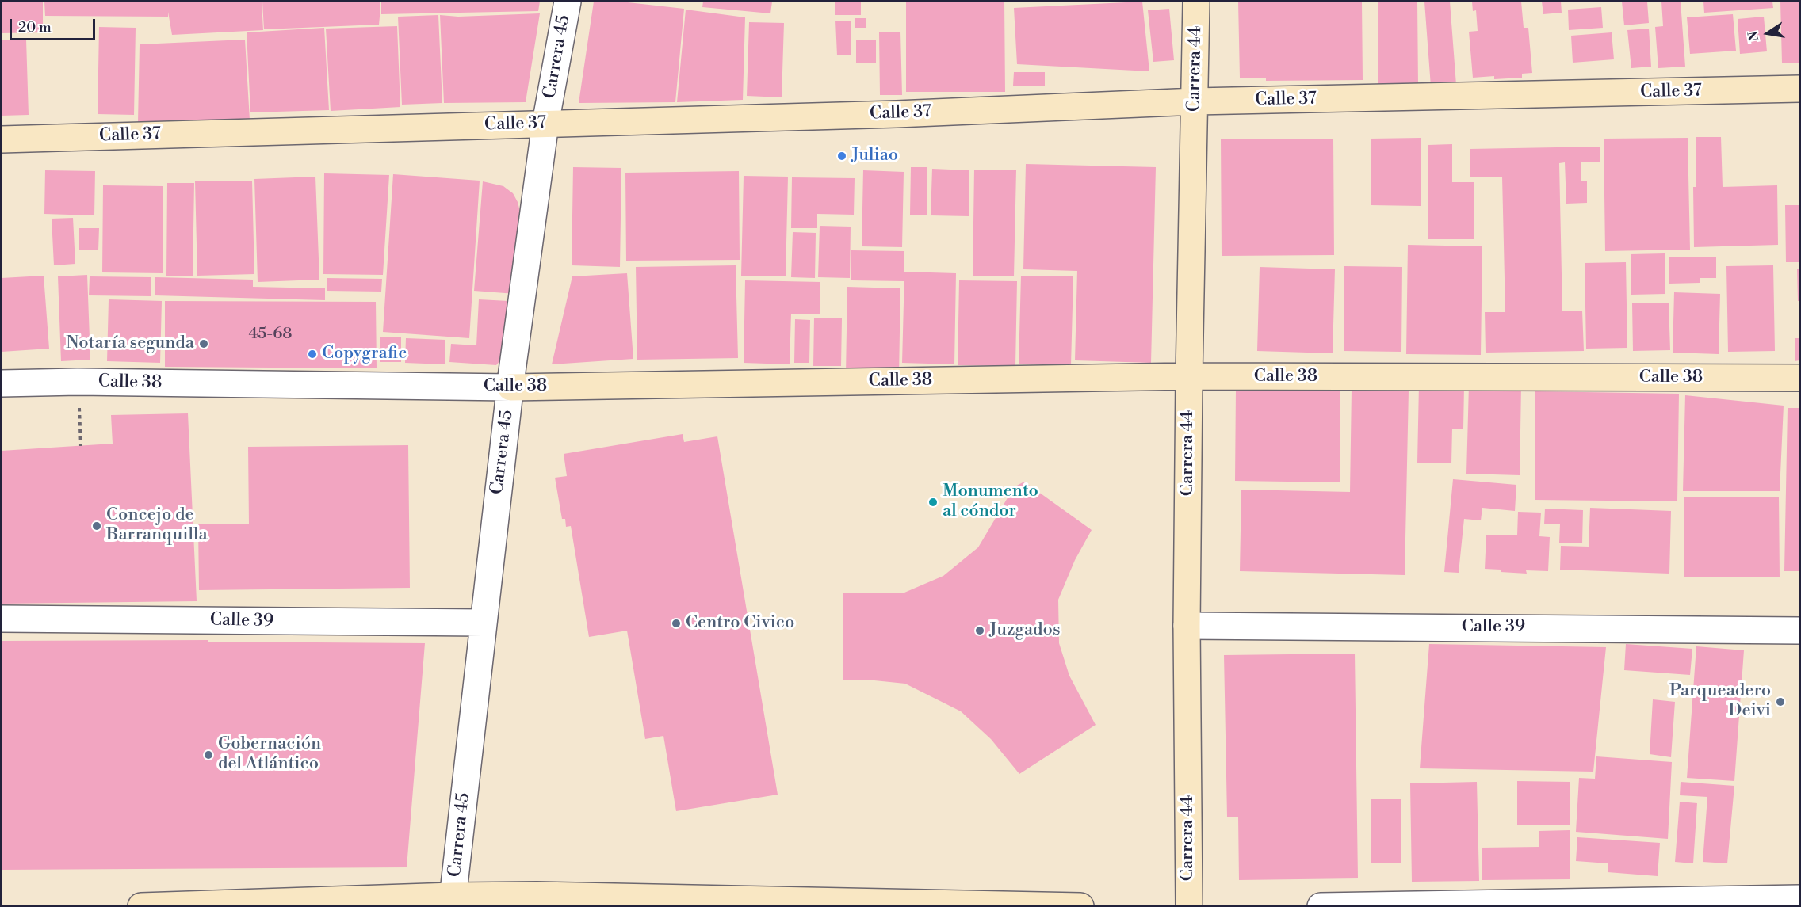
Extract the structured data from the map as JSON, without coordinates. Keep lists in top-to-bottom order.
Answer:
{
  "streets": {
    "street": [
      "Carrera 45",
      "Carrera 44",
      "Calle 37",
      "Calle 38",
      "Calle 39"
    ]
  },
  "crossings": [
    ["Carrera 45", "Calle 37"],
    ["Carrera 45", "Calle 38"],
    ["Carrera 45", "Calle 39"],
    ["Carrera 44", "Calle 37"],
    ["Carrera 44", "Calle 38"],
    ["Carrera 44", "Calle 39"]
  ],
  "places": [
    "Juliao",
    "Notaría segunda",
    "Copygrafic",
    "Monumento al cóndor",
    "Concejo de Barranquilla",
    "Centro Civico",
    "Juzgados",
    "Parqueadero Deivi",
    "Gobernación del Atlántico"
  ],
  "house_numbers": ["45-68"],
  "scale_bar": "20 m",
  "north": "left"
}
